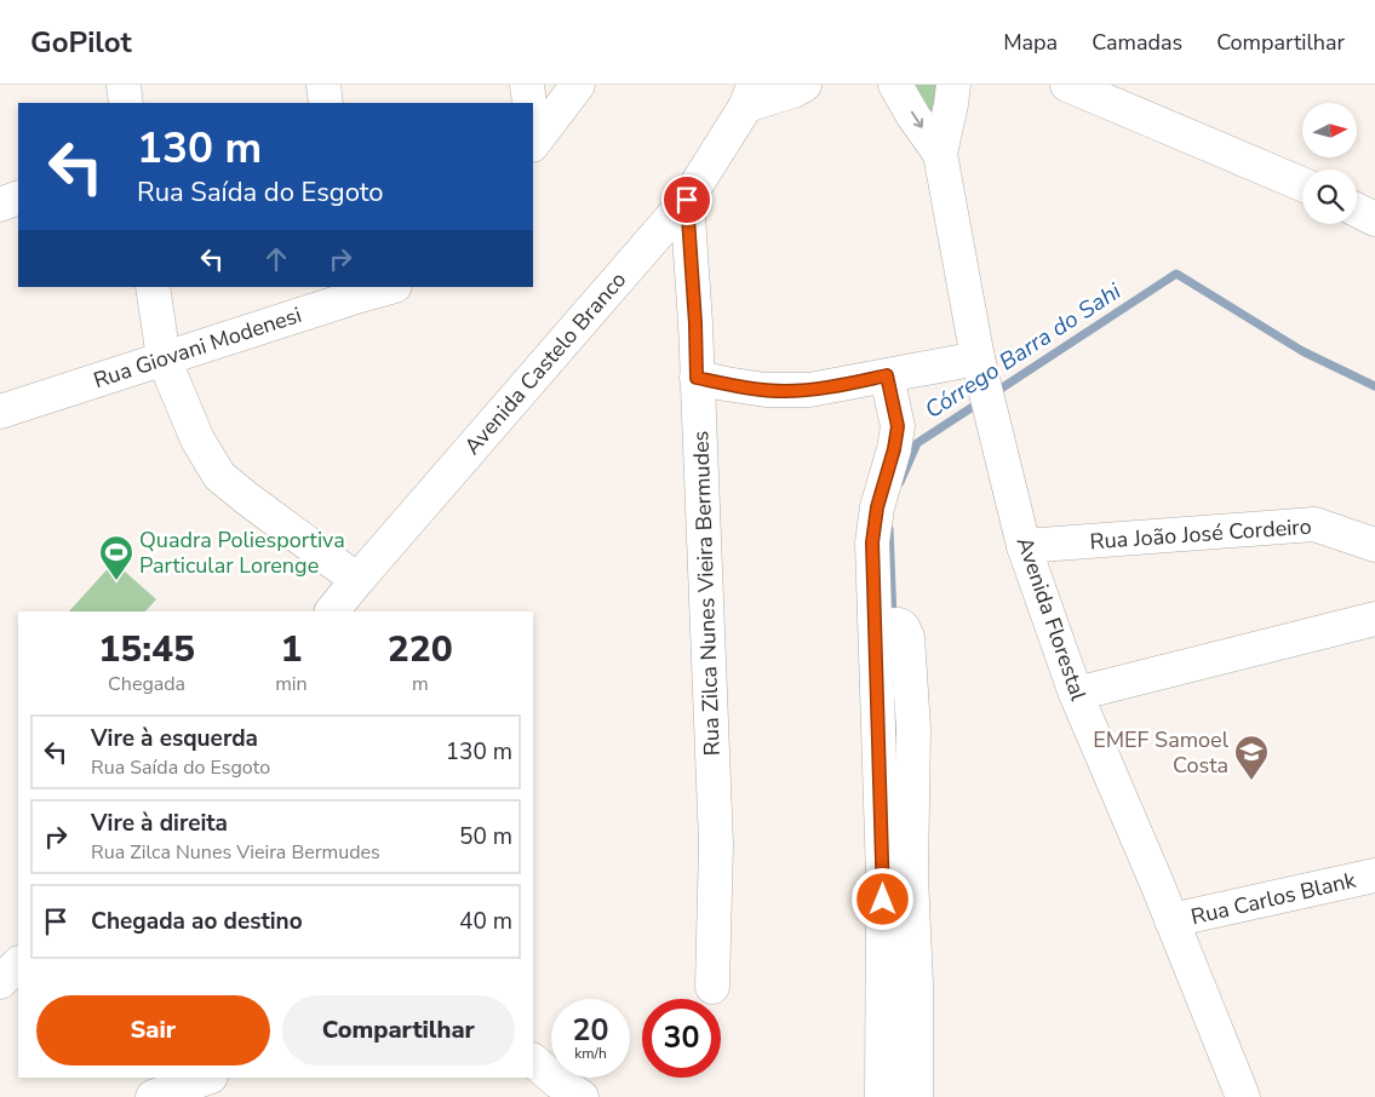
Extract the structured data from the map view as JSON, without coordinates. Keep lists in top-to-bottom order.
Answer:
{
  "streets": {
    "street": [
      "Rua Giovani Modenesi",
      "Avenida Castelo Branco",
      "Rua João José Cordeiro",
      "Rua Zilca Nunes Vieira Bermudes",
      "Avenida Florestal",
      "Rua Carlos Blank"
    ]
  },
  "crossings": [
    ["Avenida Castelo Branco", "Rua Zilca Nunes Vieira Bermudes"],
    ["Rua João José Cordeiro", "Avenida Florestal"],
    ["Avenida Florestal", "Rua Carlos Blank"]
  ],
  "water": ["Córrego Barra do Sahi"],
  "places": {
    "sports": ["Quadra Poliesportiva Particular Lorenge"],
    "school or university": ["EMEF Samoel Costa"]
  },
  "north": "right",
  "page": {
    "header": "GoPilot",
    "nav": ["Mapa", "Camadas", "Compartilhar"],
    "turn": ["130 m", "Rua Saída do Esgoto"],
    "eta": [
      "15:45",
      "Chegada",
      "1",
      "min",
      "220",
      "m"
    ],
    "list": [
      {
        "name": "Vire à esquerda",
        "note": "Rua Saída do Esgoto",
        "value": "130 m"
      },
      {
        "name": "Vire à direita",
        "note": "Rua Zilca Nunes Vieira Bermudes",
        "value": "50 m"
      },
      {
        "name": "Chegada ao destino",
        "value": "40 m"
      }
    ],
    "buttons": ["Sair", "Compartilhar"],
    "speed": "20 km/h",
    "limit": "30"
  }
}
